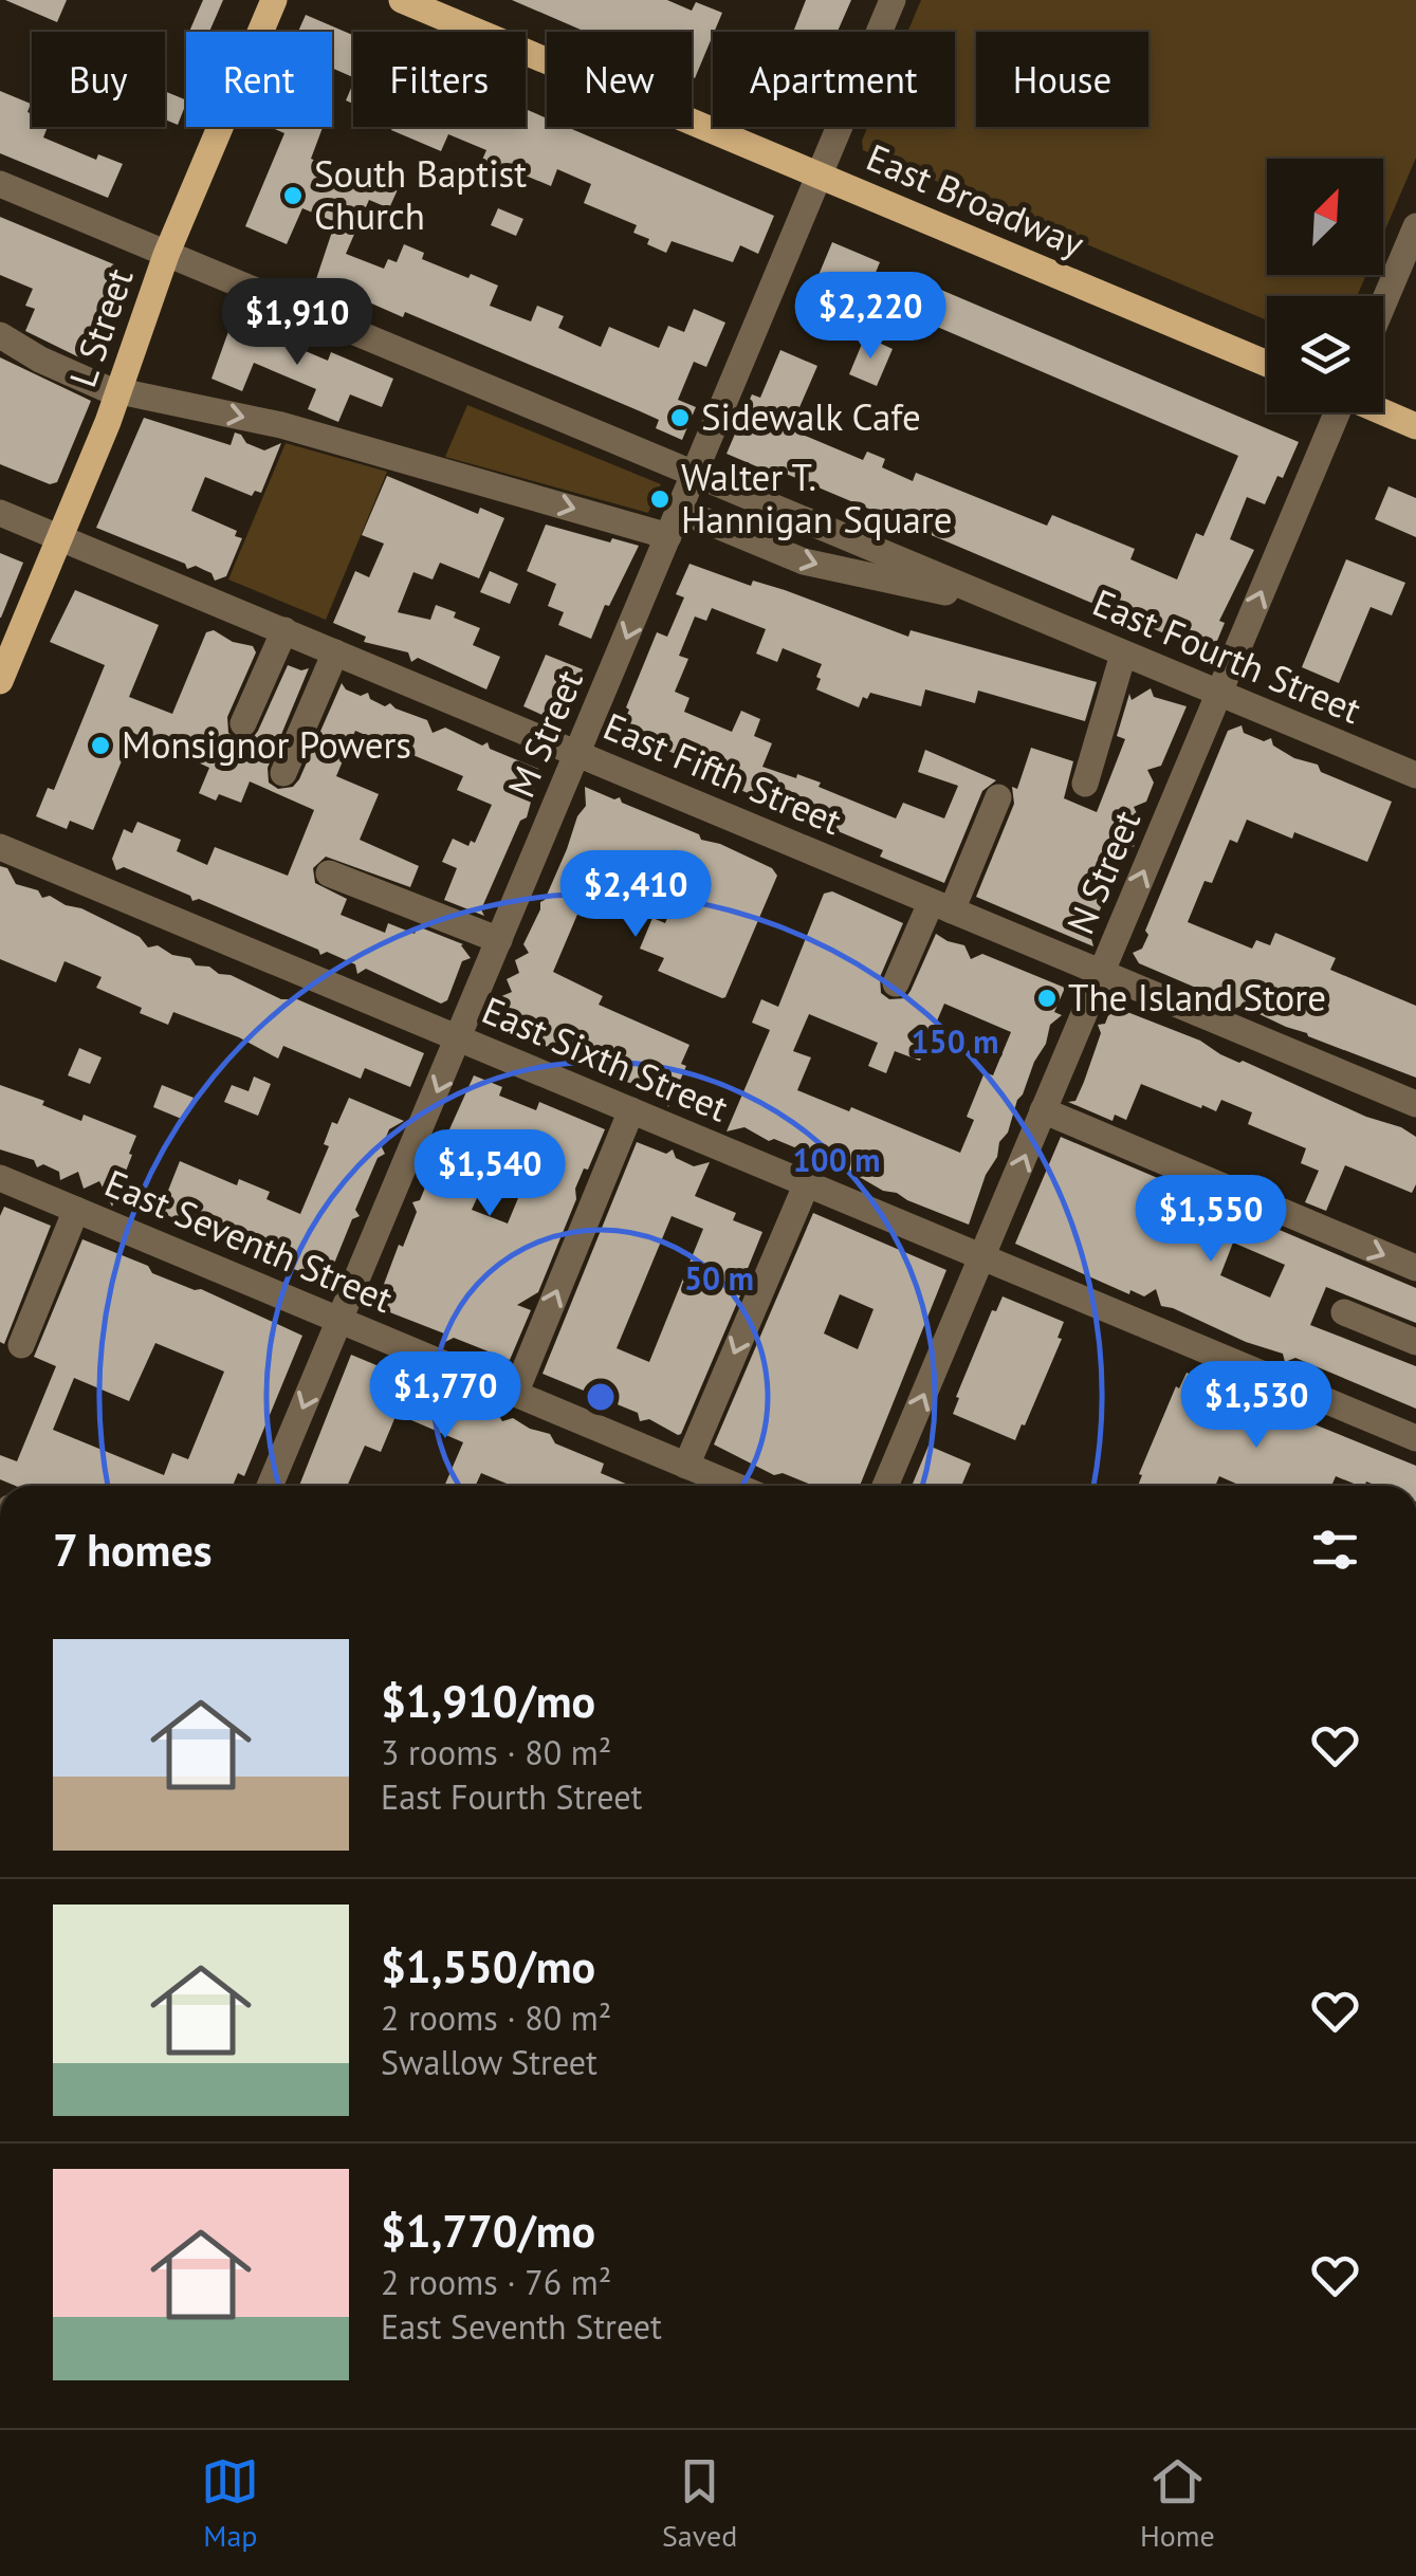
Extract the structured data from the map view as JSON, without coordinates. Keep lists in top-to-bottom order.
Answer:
{
  "streets": {
    "main road": ["East Broadway", "L Street"],
    "street": [
      "East Fourth Street",
      "M Street",
      "East Fifth Street",
      "N Street",
      "East Sixth Street",
      "East Seventh Street"
    ]
  },
  "crossings": [
    ["East Broadway", "M Street"],
    ["L Street", "East Fourth Street"],
    ["L Street", "East Fifth Street"],
    ["East Fourth Street", "M Street"],
    ["East Fourth Street", "N Street"],
    ["M Street", "East Fifth Street"],
    ["M Street", "East Sixth Street"],
    ["M Street", "East Seventh Street"],
    ["East Fifth Street", "N Street"],
    ["N Street", "East Sixth Street"]
  ],
  "places": [
    "South Baptist Church",
    "Sidewalk Cafe",
    "Walter T. Hannigan Square",
    "Monsignor Powers",
    "The Island Store"
  ],
  "north": "top right",
  "page": {
    "chip": [
      "Buy",
      "Rent",
      "Filters",
      "New",
      "Apartment",
      "House"
    ],
    "price": [
      "$2,220",
      "$1,910",
      "$2,410",
      "$1,540",
      "$1,550",
      "$1,770",
      "$1,530"
    ],
    "heading": "7 homes",
    "list": [
      {
        "name": "$1,910/mo",
        "note": "3 rooms · 80 m² · East Fourth Street"
      },
      {
        "name": "$1,550/mo",
        "note": "2 rooms · 80 m² · Swallow Street"
      },
      {
        "name": "$1,770/mo",
        "note": "2 rooms · 76 m² · East Seventh Street"
      }
    ],
    "tabs": ["Map", "Saved", "Home"]
  },
  "rings": ["150 m", "100 m", "50 m"]
}
